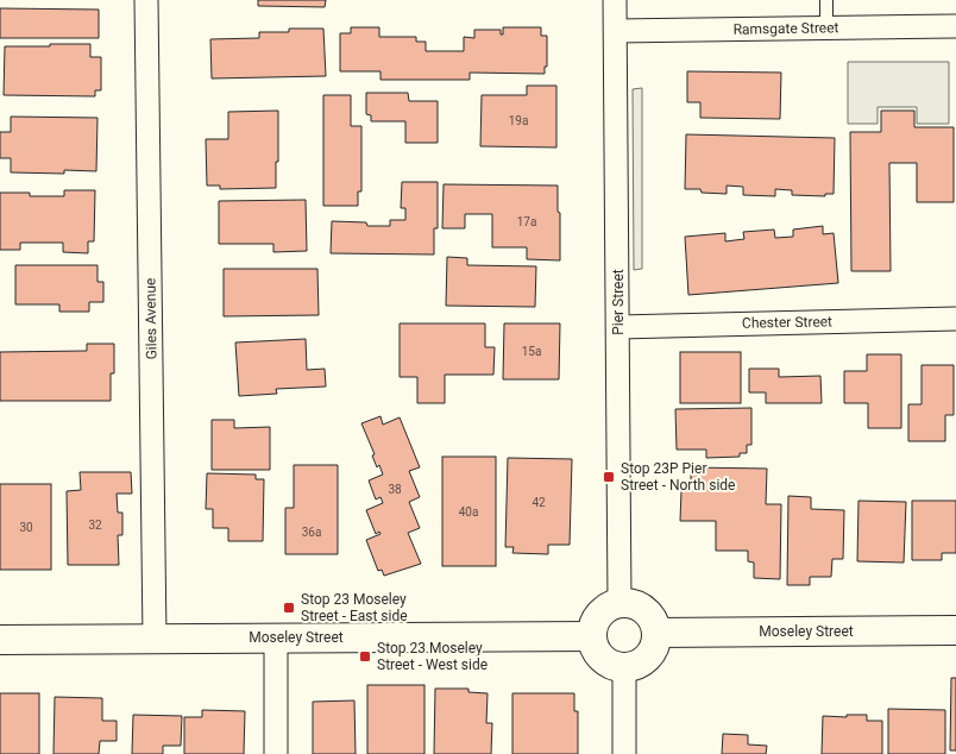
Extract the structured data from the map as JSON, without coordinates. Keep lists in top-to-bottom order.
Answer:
{
  "streets": {
    "street": [
      "Ramsgate Street",
      "Pier Street",
      "Giles Avenue",
      "Chester Street",
      "Moseley Street"
    ]
  },
  "crossings": [
    ["Ramsgate Street", "Pier Street"],
    ["Pier Street", "Chester Street"],
    ["Pier Street", "Moseley Street"],
    ["Giles Avenue", "Moseley Street"]
  ],
  "places": {
    "transit": ["Stop 23P Pier Street - North side", "Stop 23 Moseley Street - East side", "Stop 23 Moseley Street - West side"]
  },
  "house_numbers": [
    "19a",
    "17a",
    "15a",
    "38",
    "42",
    "40a",
    "32",
    "30",
    "36a"
  ]
}
